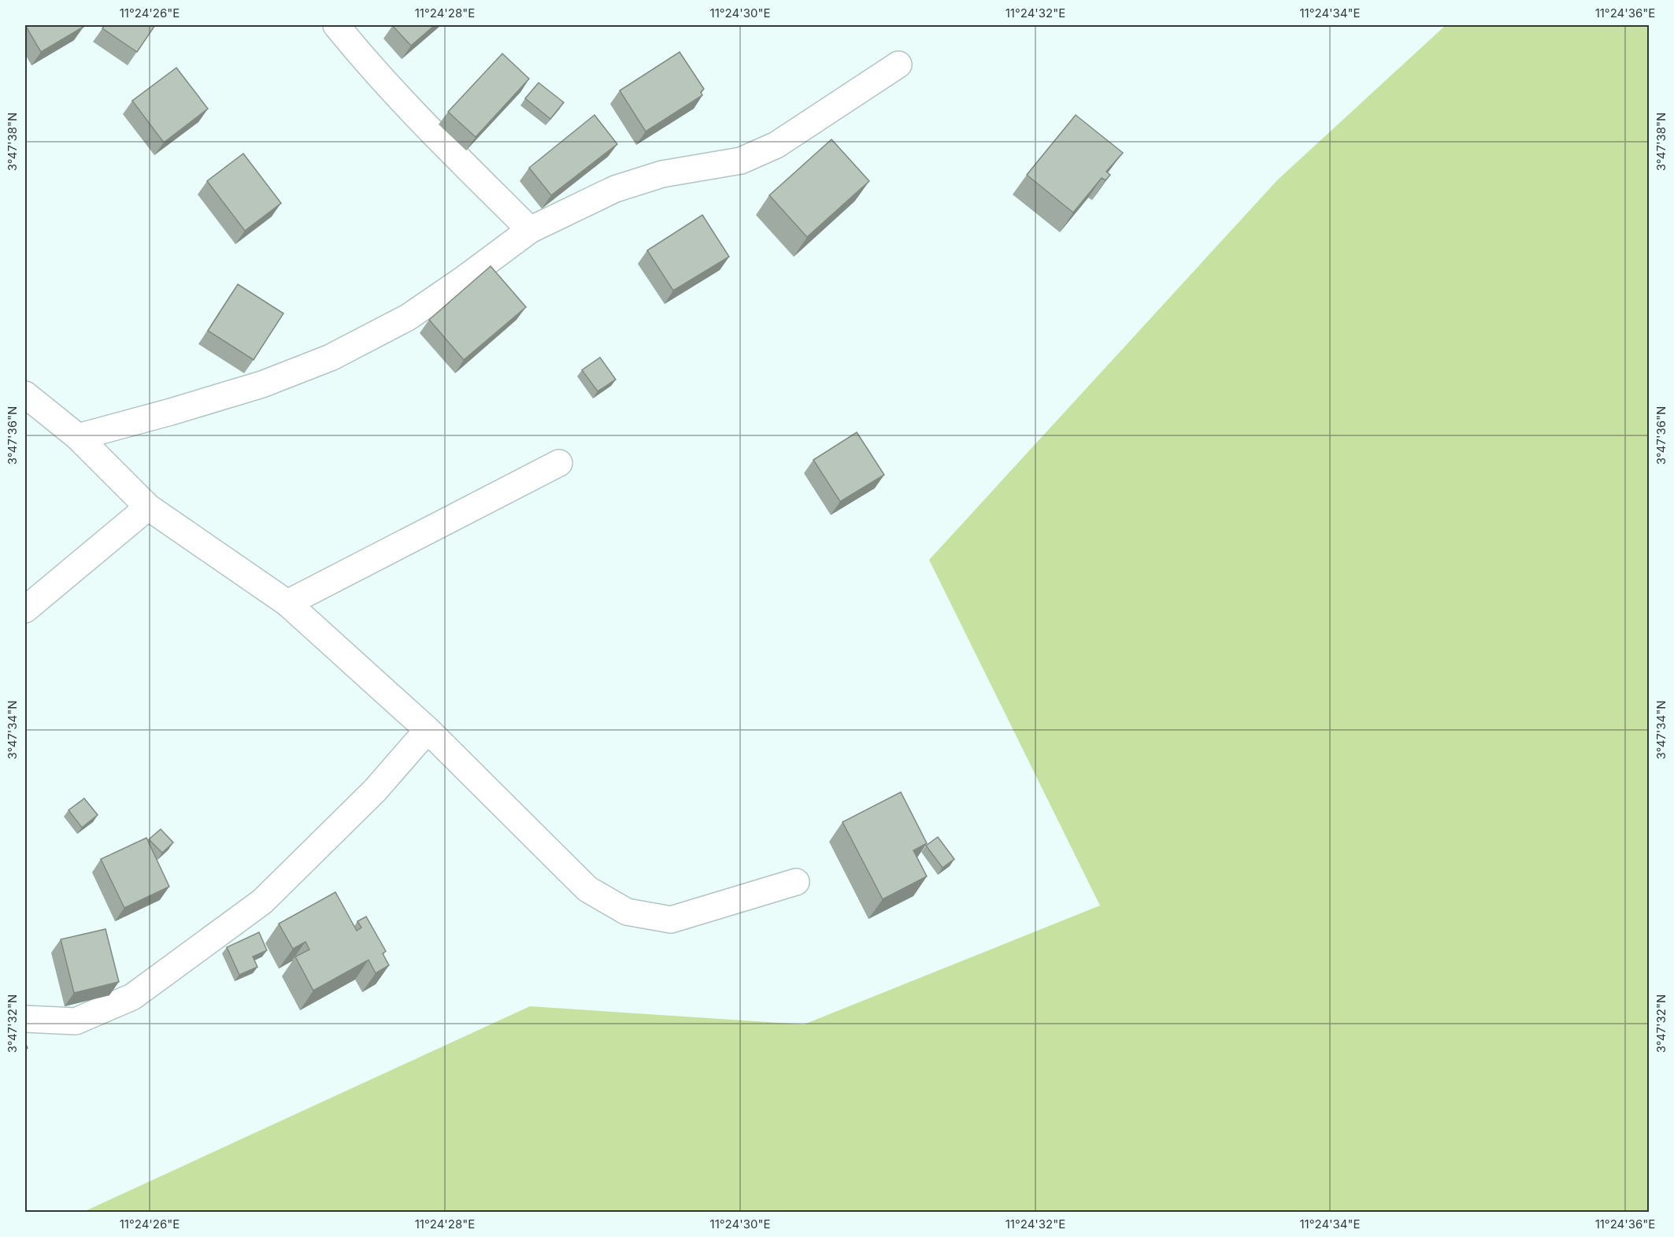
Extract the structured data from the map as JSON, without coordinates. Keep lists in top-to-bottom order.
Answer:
{
  "coordinates": [
    "11°24'26\"E",
    "11°24'28\"E",
    "11°24'30\"E",
    "11°24'32\"E",
    "11°24'34\"E",
    "11°24'36\"E",
    "3°47'38\"N",
    "3°47'36\"N",
    "3°47'34\"N",
    "3°47'32\"N"
  ]
}
